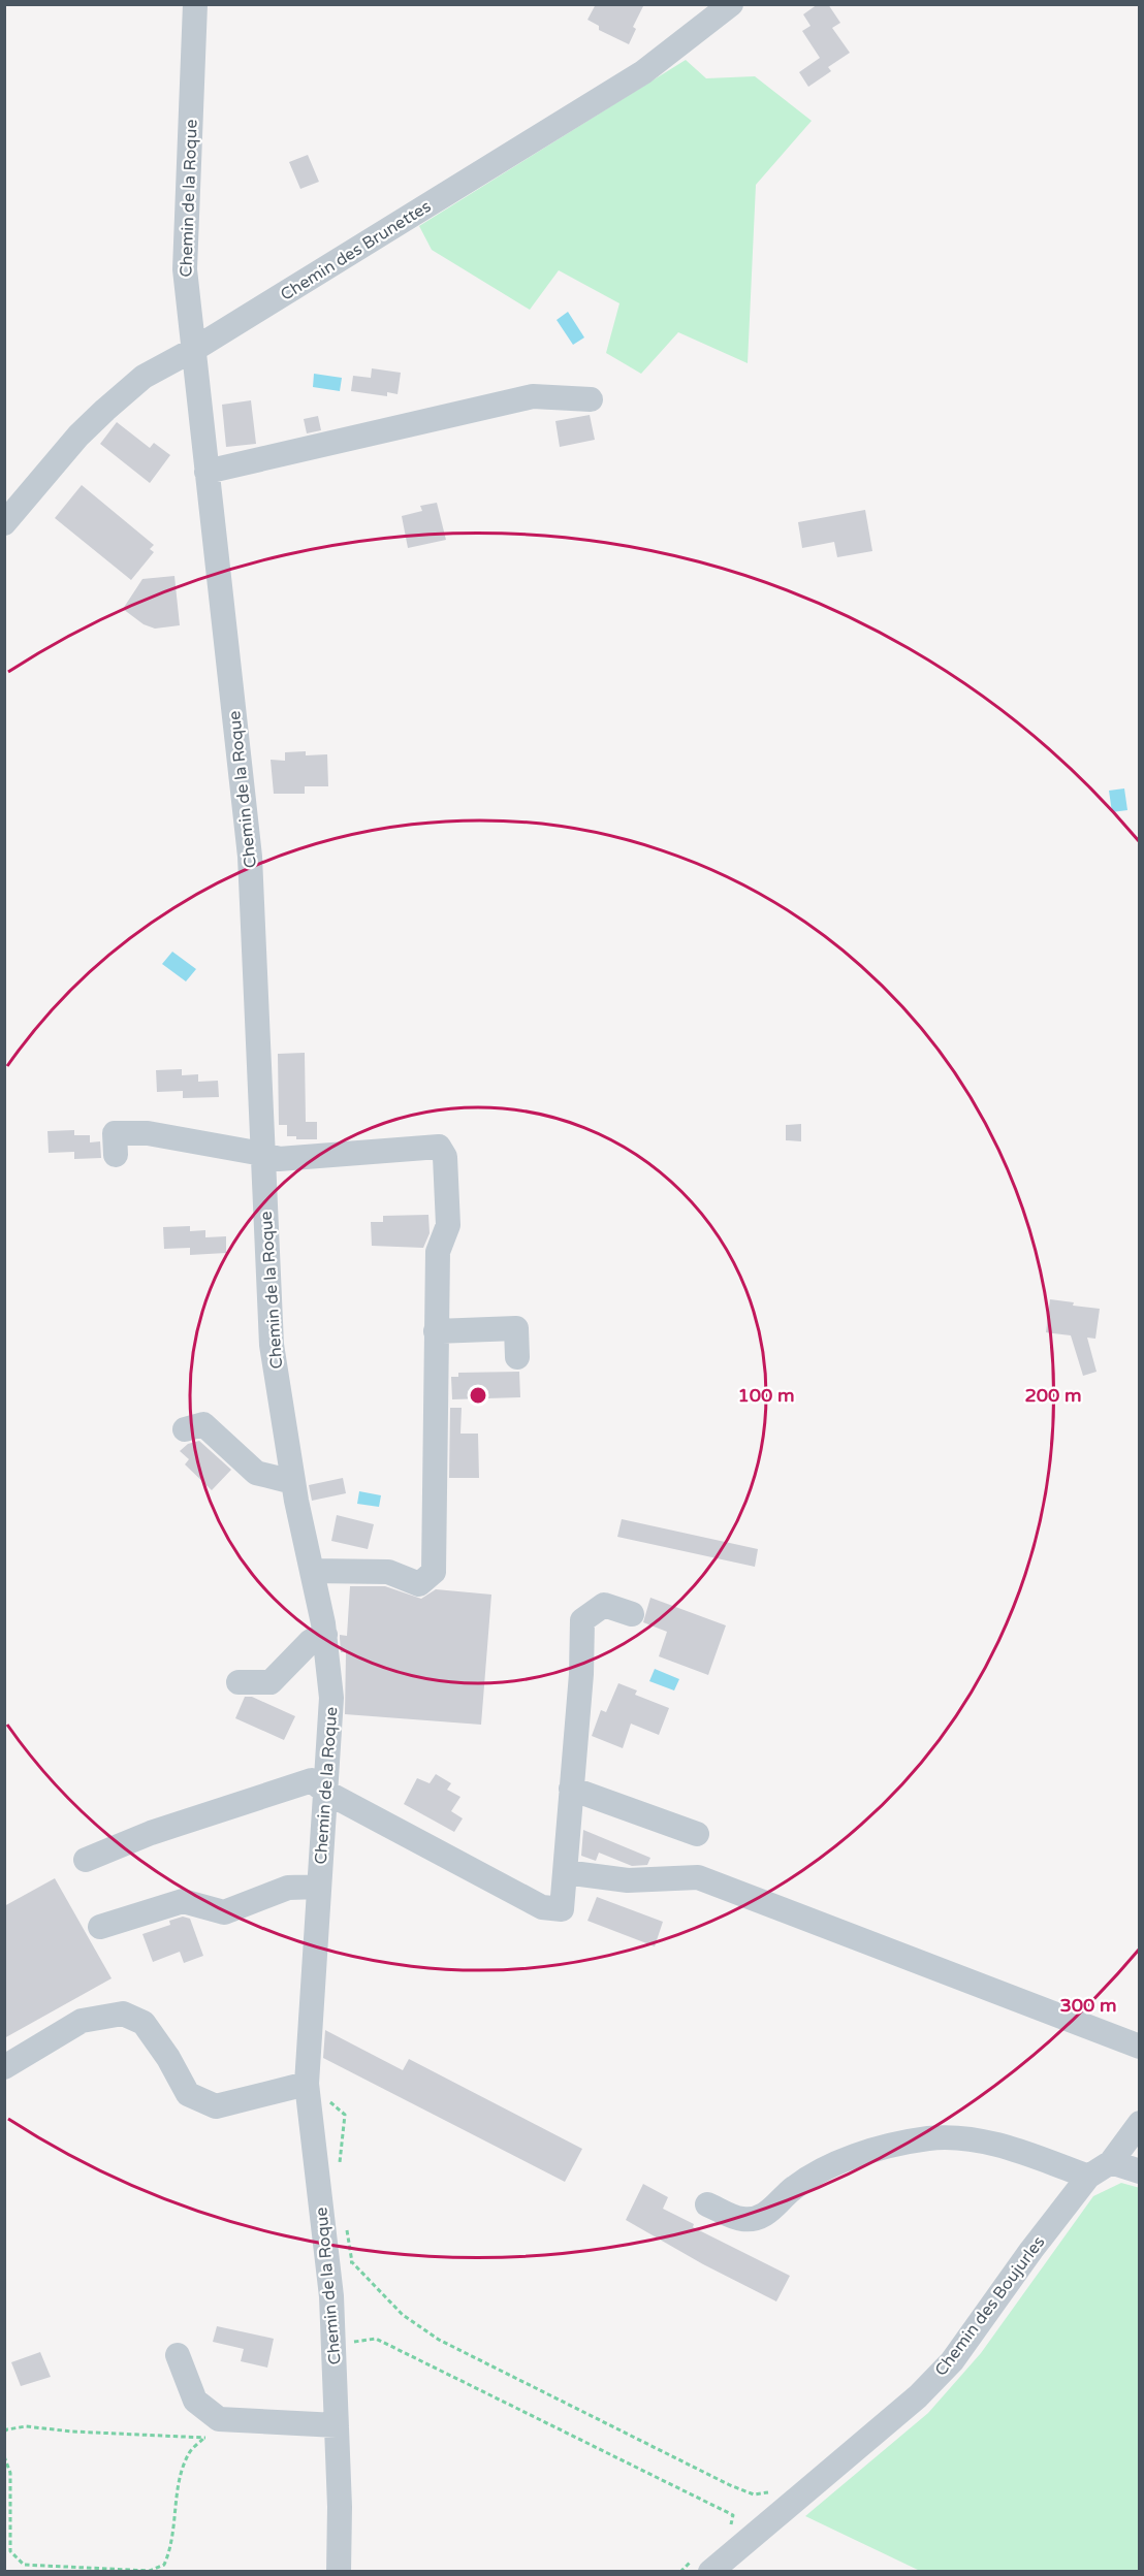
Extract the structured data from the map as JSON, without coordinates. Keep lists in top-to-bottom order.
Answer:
{
  "streets": {
    "street": ["Chemin de la Roque", "Chemin des Brunettes", "Chemin des Boujurles"]
  },
  "crossings": [
    ["Chemin de la Roque", "Chemin des Brunettes"]
  ],
  "rings": ["100 m", "200 m", "300 m"]
}
